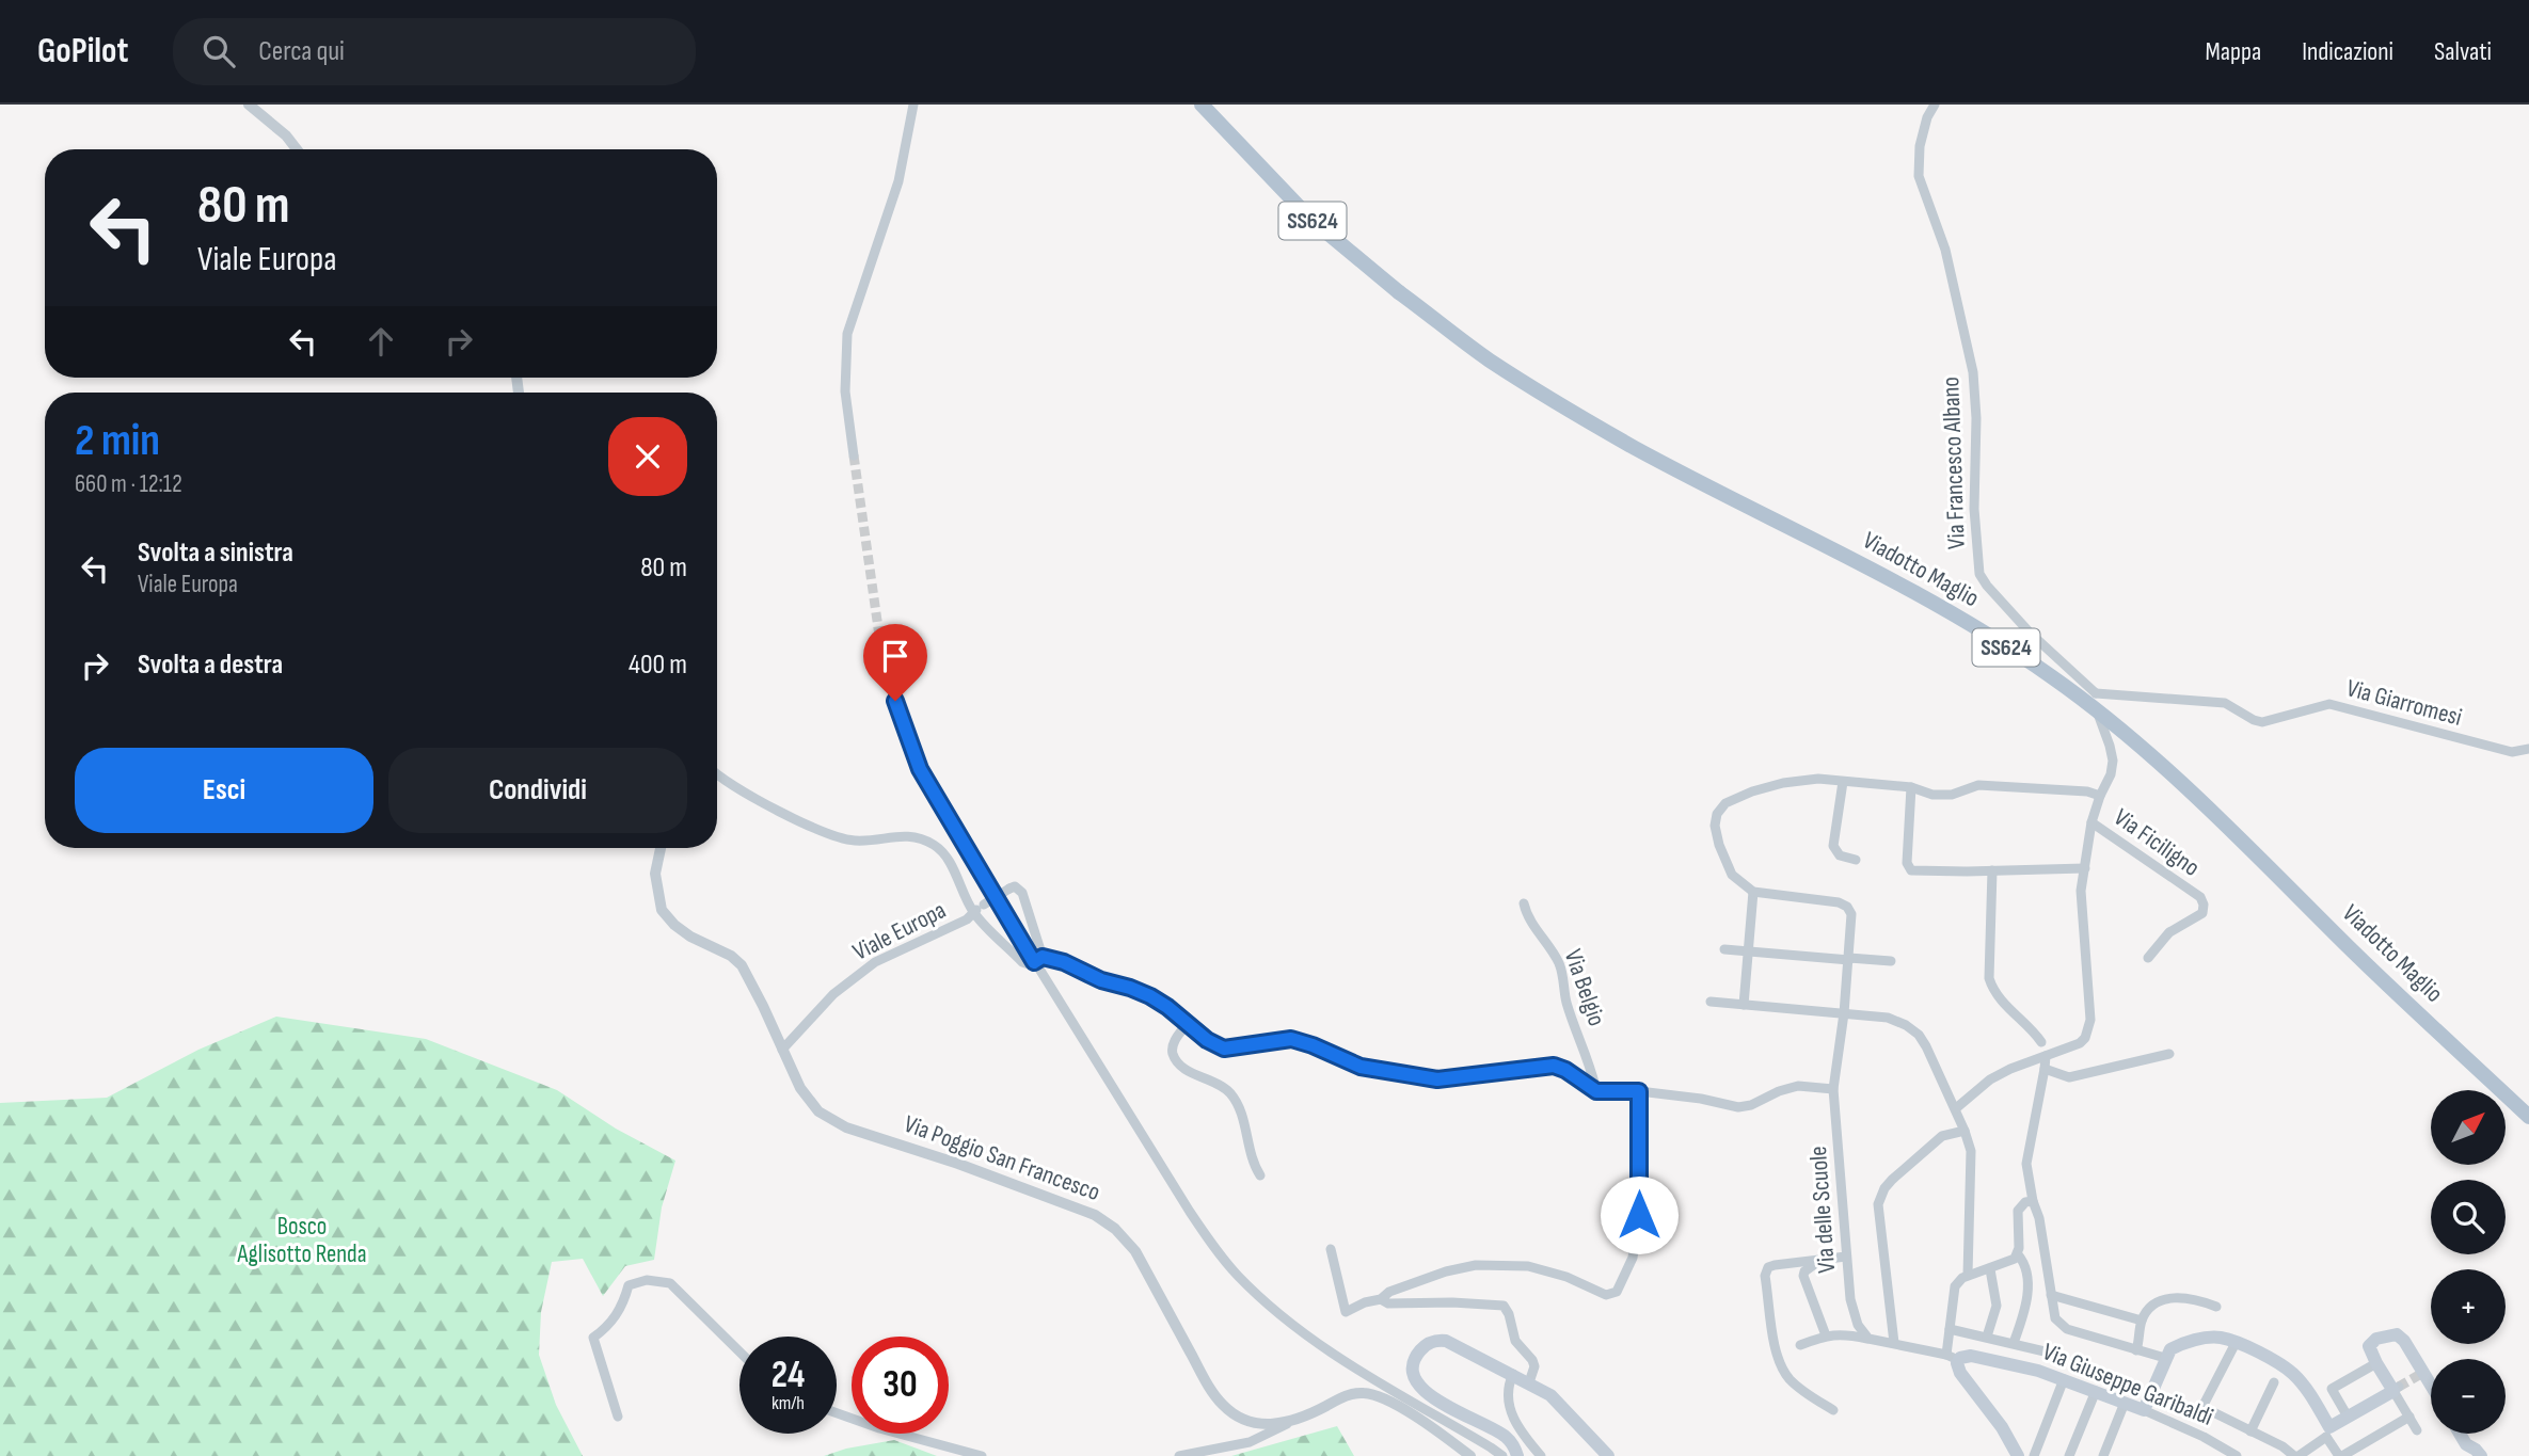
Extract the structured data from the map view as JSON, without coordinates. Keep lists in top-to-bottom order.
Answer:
{
  "streets": {
    "main road": ["SS624", "Viadotto Maglio", "Via Giuseppe Garibaldi"],
    "street": [
      "Via Francesco Albano",
      "Via Giarromesi",
      "Via Ficiligno",
      "Viale Europa",
      "Via Belgio",
      "Via Poggio San Francesco",
      "Via delle Scuole"
    ]
  },
  "crossings": [
    ["Via Francesco Albano", "Via Giarromesi"],
    ["Via Francesco Albano", "Via Ficiligno"],
    ["Via Giarromesi", "Via Ficiligno"],
    ["Viale Europa", "Via Poggio San Francesco"]
  ],
  "parks": ["Bosco Aglisotto Renda"],
  "north": "top right",
  "page": {
    "header": "GoPilot",
    "search": "Cerca qui",
    "nav": ["Mappa", "Indicazioni", "Salvati"],
    "turn": ["80 m", "Viale Europa"],
    "heading": ["2 min", "660 m · 12:12"],
    "list": [
      {
        "name": "Svolta a sinistra",
        "note": "Viale Europa",
        "value": "80 m"
      },
      {
        "name": "Svolta a destra",
        "value": "400 m"
      }
    ],
    "buttons": ["Esci", "Condividi"],
    "map_buttons": ["+", "−"],
    "speed": "24 km/h",
    "limit": "30"
  }
}
